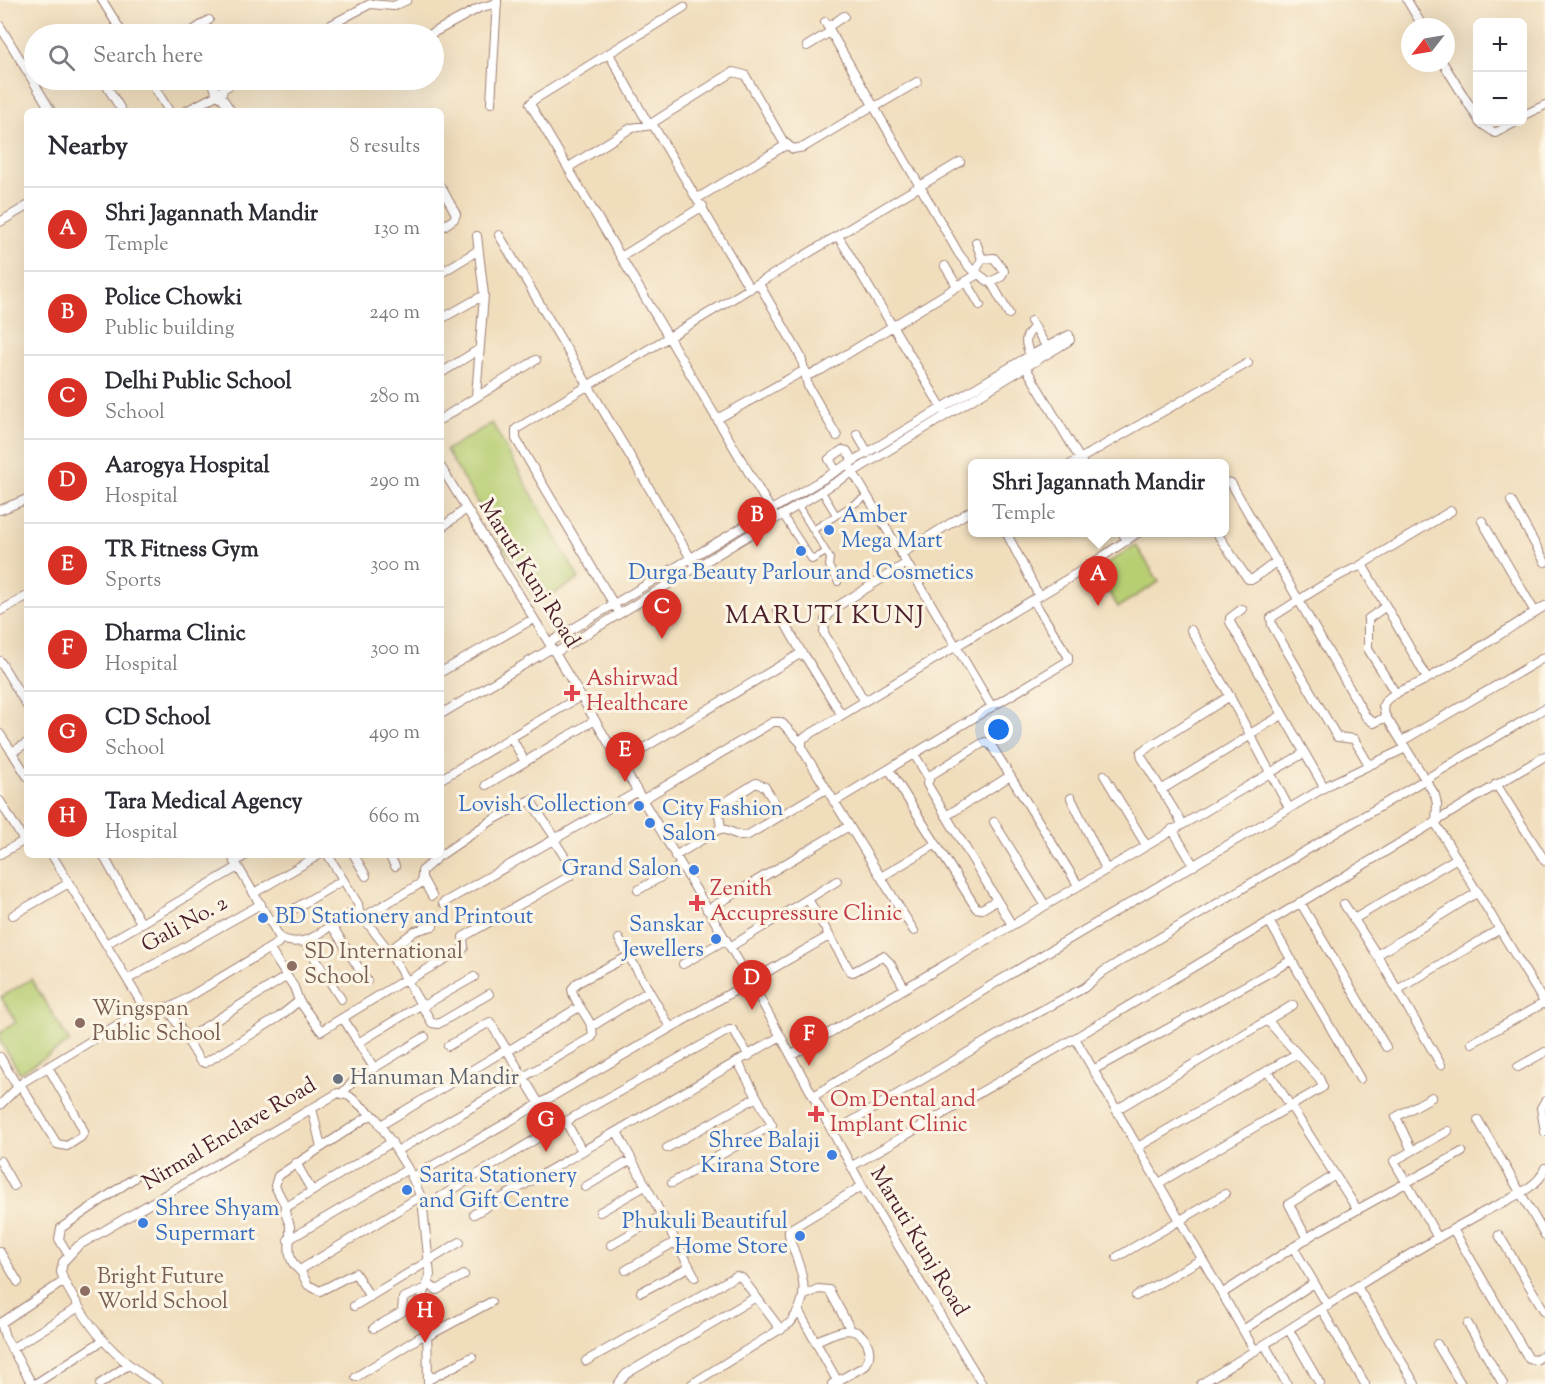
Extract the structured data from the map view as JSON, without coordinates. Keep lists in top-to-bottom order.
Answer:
{
  "streets": {
    "street": ["Maruti Kunj Road", "Gali No. 2", "Nirmal Enclave Road"]
  },
  "districts": ["MARUTI KUNJ"],
  "places": {
    "other": [
      "Amber Mega Mart",
      "Durga Beauty Parlour and Cosmetics",
      "Lovish Collection",
      "City Fashion Salon",
      "Grand Salon",
      "BD Stationery and Printout",
      "Sanskar Jewellers",
      "SD International School",
      "Wingspan Public School",
      "Hanuman Mandir",
      "Shree Balaji Kirana Store",
      "Sarita Stationery and Gift Centre",
      "Shree Shyam Supermart",
      "Phukuli Beautiful Home Store",
      "Bright Future World School"
    ],
    "health": ["Ashirwad Healthcare", "Zenith Accupressure Clinic", "Om Dental and Implant Clinic"]
  },
  "north": "bottom left",
  "page": {
    "map_buttons": ["+", "−"],
    "search": "Search here",
    "heading": ["Nearby", "8 results"],
    "list": [
      {
        "mark": "A",
        "name": "Shri Jagannath Mandir",
        "note": "Temple",
        "value": "130 m"
      },
      {
        "mark": "B",
        "name": "Police Chowki",
        "note": "Public building",
        "value": "240 m"
      },
      {
        "mark": "C",
        "name": "Delhi Public School",
        "note": "School",
        "value": "280 m"
      },
      {
        "mark": "D",
        "name": "Aarogya Hospital",
        "note": "Hospital",
        "value": "290 m"
      },
      {
        "mark": "E",
        "name": "TR Fitness Gym",
        "note": "Sports",
        "value": "300 m"
      },
      {
        "mark": "F",
        "name": "Dharma Clinic",
        "note": "Hospital",
        "value": "300 m"
      },
      {
        "mark": "G",
        "name": "CD School",
        "note": "School",
        "value": "490 m"
      },
      {
        "mark": "H",
        "name": "Tara Medical Agency",
        "note": "Hospital",
        "value": "660 m"
      }
    ],
    "popup": ["Shri Jagannath Mandir", "Temple"],
    "pins": [
      "B",
      "A",
      "C",
      "E",
      "D",
      "F",
      "G",
      "H"
    ]
  }
}
